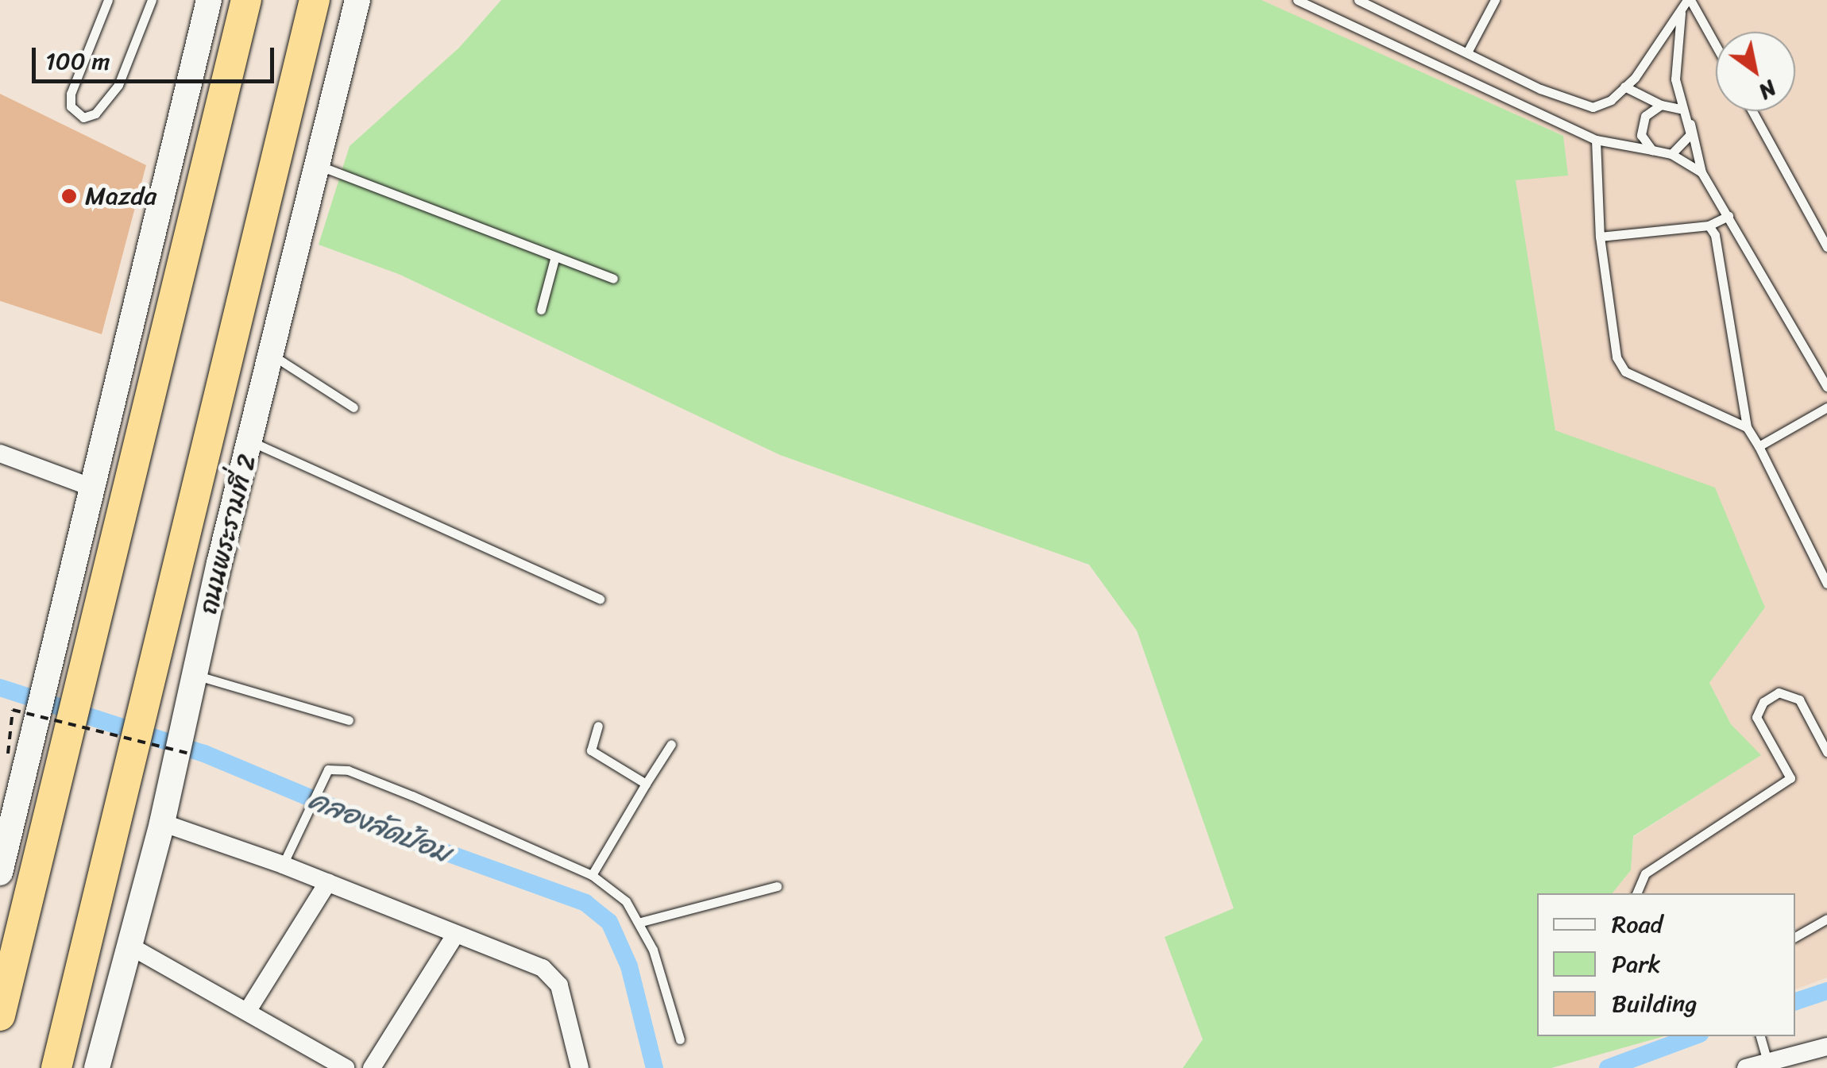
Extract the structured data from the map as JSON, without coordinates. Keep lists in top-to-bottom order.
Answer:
{
  "streets": {
    "highway": ["ถนนพระรามที่ 2"]
  },
  "water": ["คลองลัดป้อม"],
  "places": ["Mazda"],
  "legend": ["Road", "Park", "Building"],
  "scale_bar": "100 m",
  "north": "bottom right"
}
